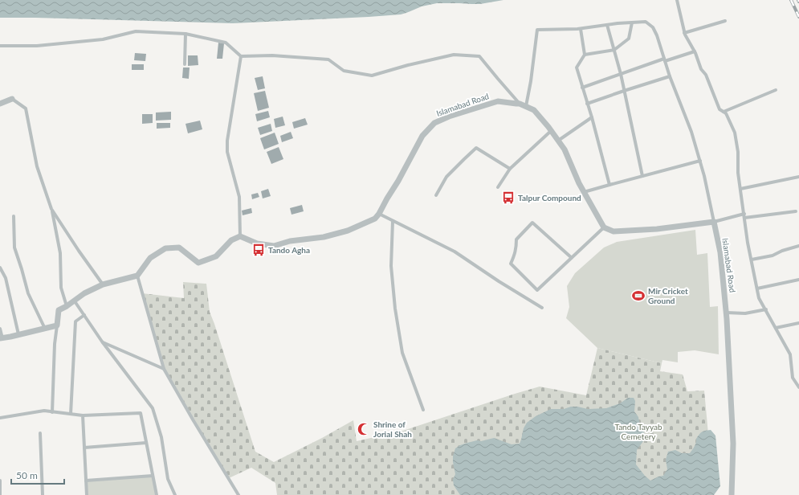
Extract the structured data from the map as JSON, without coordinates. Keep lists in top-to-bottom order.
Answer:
{
  "streets": {
    "street": ["Islamabad Road"]
  },
  "parks": ["Tando Tayyab Cemetery"],
  "places": {
    "bus stop": ["Talpur Compound", "Tando Agha"],
    "sports": ["Mir Cricket Ground"],
    "mosque": ["Shrine of Jorial Shah"]
  },
  "scale_bar": "50 m"
}
